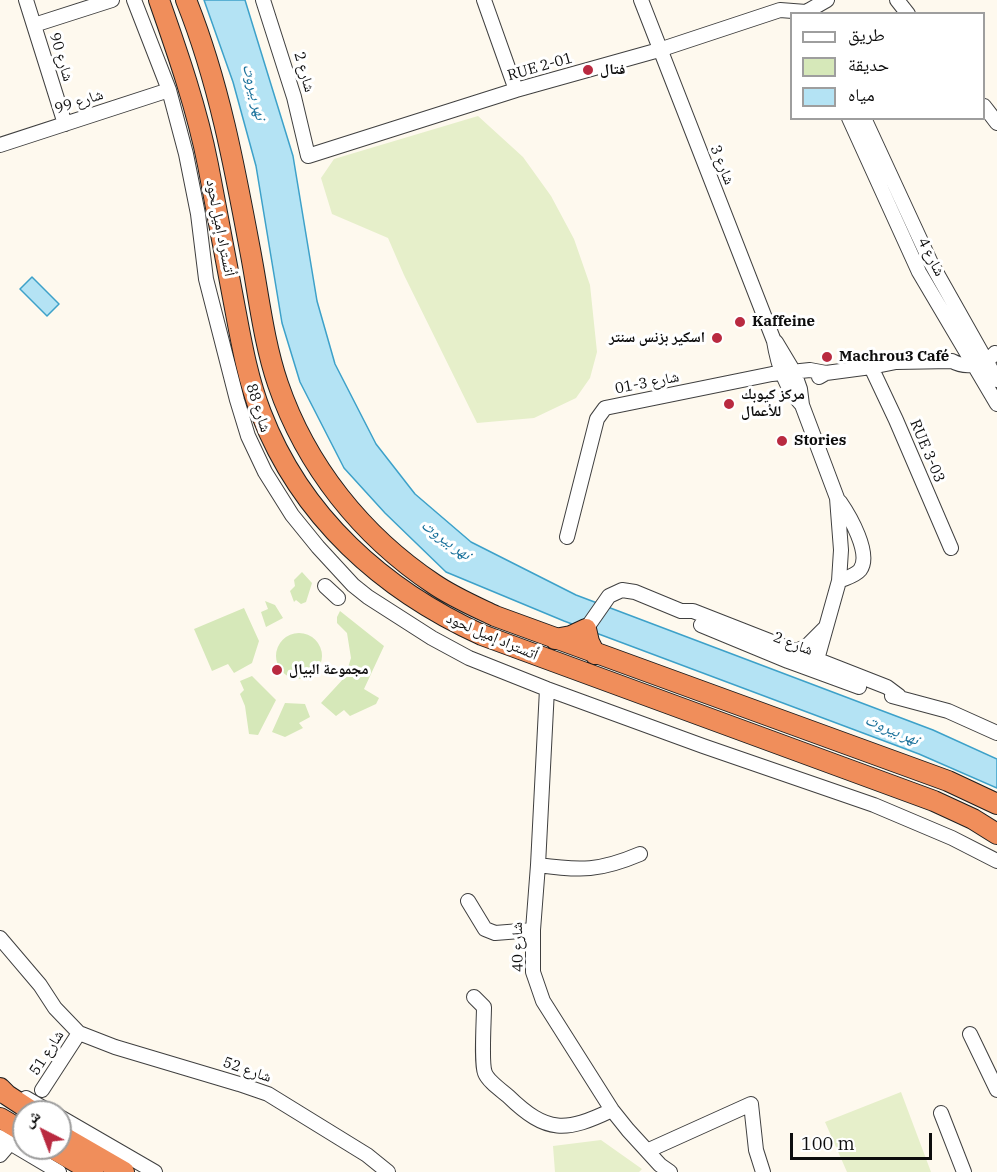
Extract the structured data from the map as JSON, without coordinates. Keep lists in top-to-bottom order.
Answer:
{
  "streets": {
    "highway": ["أتستراد إميل لحود"],
    "street": [
      "شارع 90",
      "RUE 2-01",
      "شارع 2",
      "شارع 99",
      "شارع 3",
      "شارع 4",
      "شارع 3-01",
      "شارع 88",
      "RUE 3-03",
      "شارع 40",
      "شارع 51",
      "شارع 52"
    ]
  },
  "crossings": [
    ["شارع 90", "شارع 99"],
    ["RUE 2-01", "شارع 2"],
    ["RUE 2-01", "شارع 3"],
    ["شارع 99", "شارع 88"],
    ["شارع 3", "شارع 3-01"],
    ["شارع 88", "شارع 40"],
    ["شارع 51", "شارع 52"]
  ],
  "water": ["نهر بيروت"],
  "places": [
    "فتال",
    "Kaffeine",
    "اسكير بزنس سنتر",
    "Machrou3 Café",
    "مركز كيوبك للأعمال",
    "Stories",
    "مجموعة البيال"
  ],
  "legend": ["طريق", "حديقة", "مياه"],
  "scale_bar": "100 m",
  "north": "top left"
}
